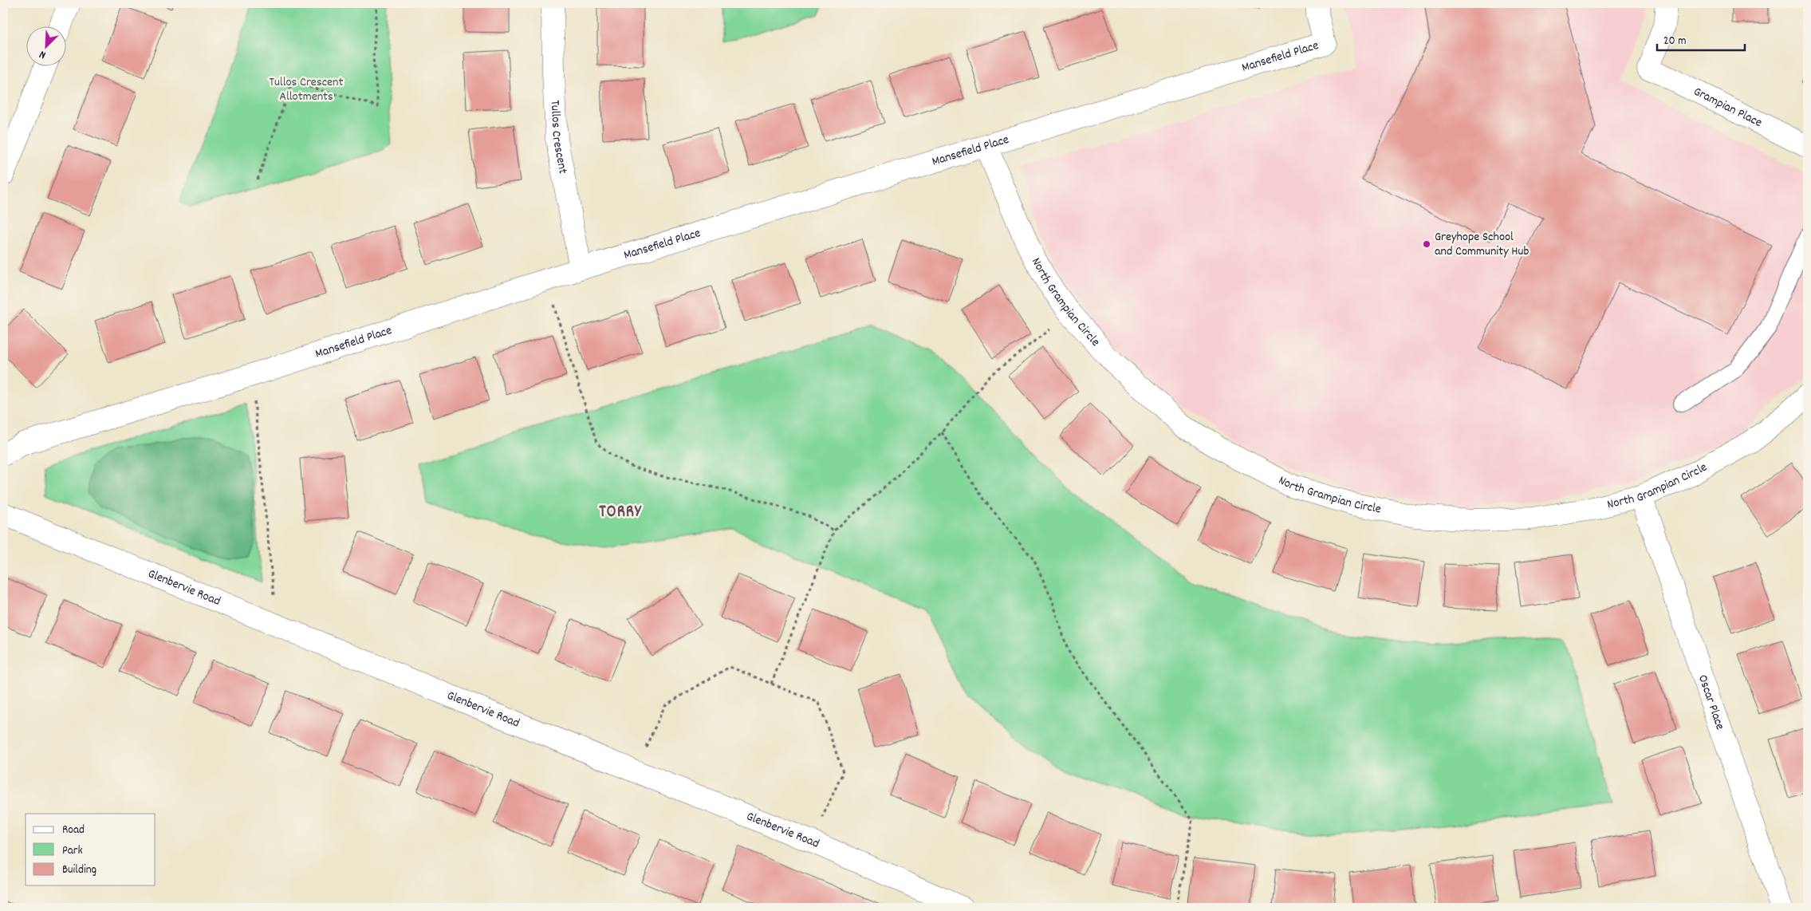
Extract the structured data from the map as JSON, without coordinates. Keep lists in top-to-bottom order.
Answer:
{
  "streets": {
    "street": [
      "Mansefield Place",
      "Grampian Place",
      "Tullos Crescent",
      "North Grampian Circle",
      "Glenbervie Road",
      "Oscar Place"
    ]
  },
  "crossings": [
    ["Mansefield Place", "Tullos Crescent"],
    ["Mansefield Place", "North Grampian Circle"],
    ["North Grampian Circle", "Oscar Place"]
  ],
  "districts": ["TORRY"],
  "parks": ["Tullos Crescent Allotments"],
  "places": ["Greyhope School and Community Hub"],
  "legend": ["Road", "Park", "Building"],
  "scale_bar": "20 m",
  "north": "bottom left"
}
